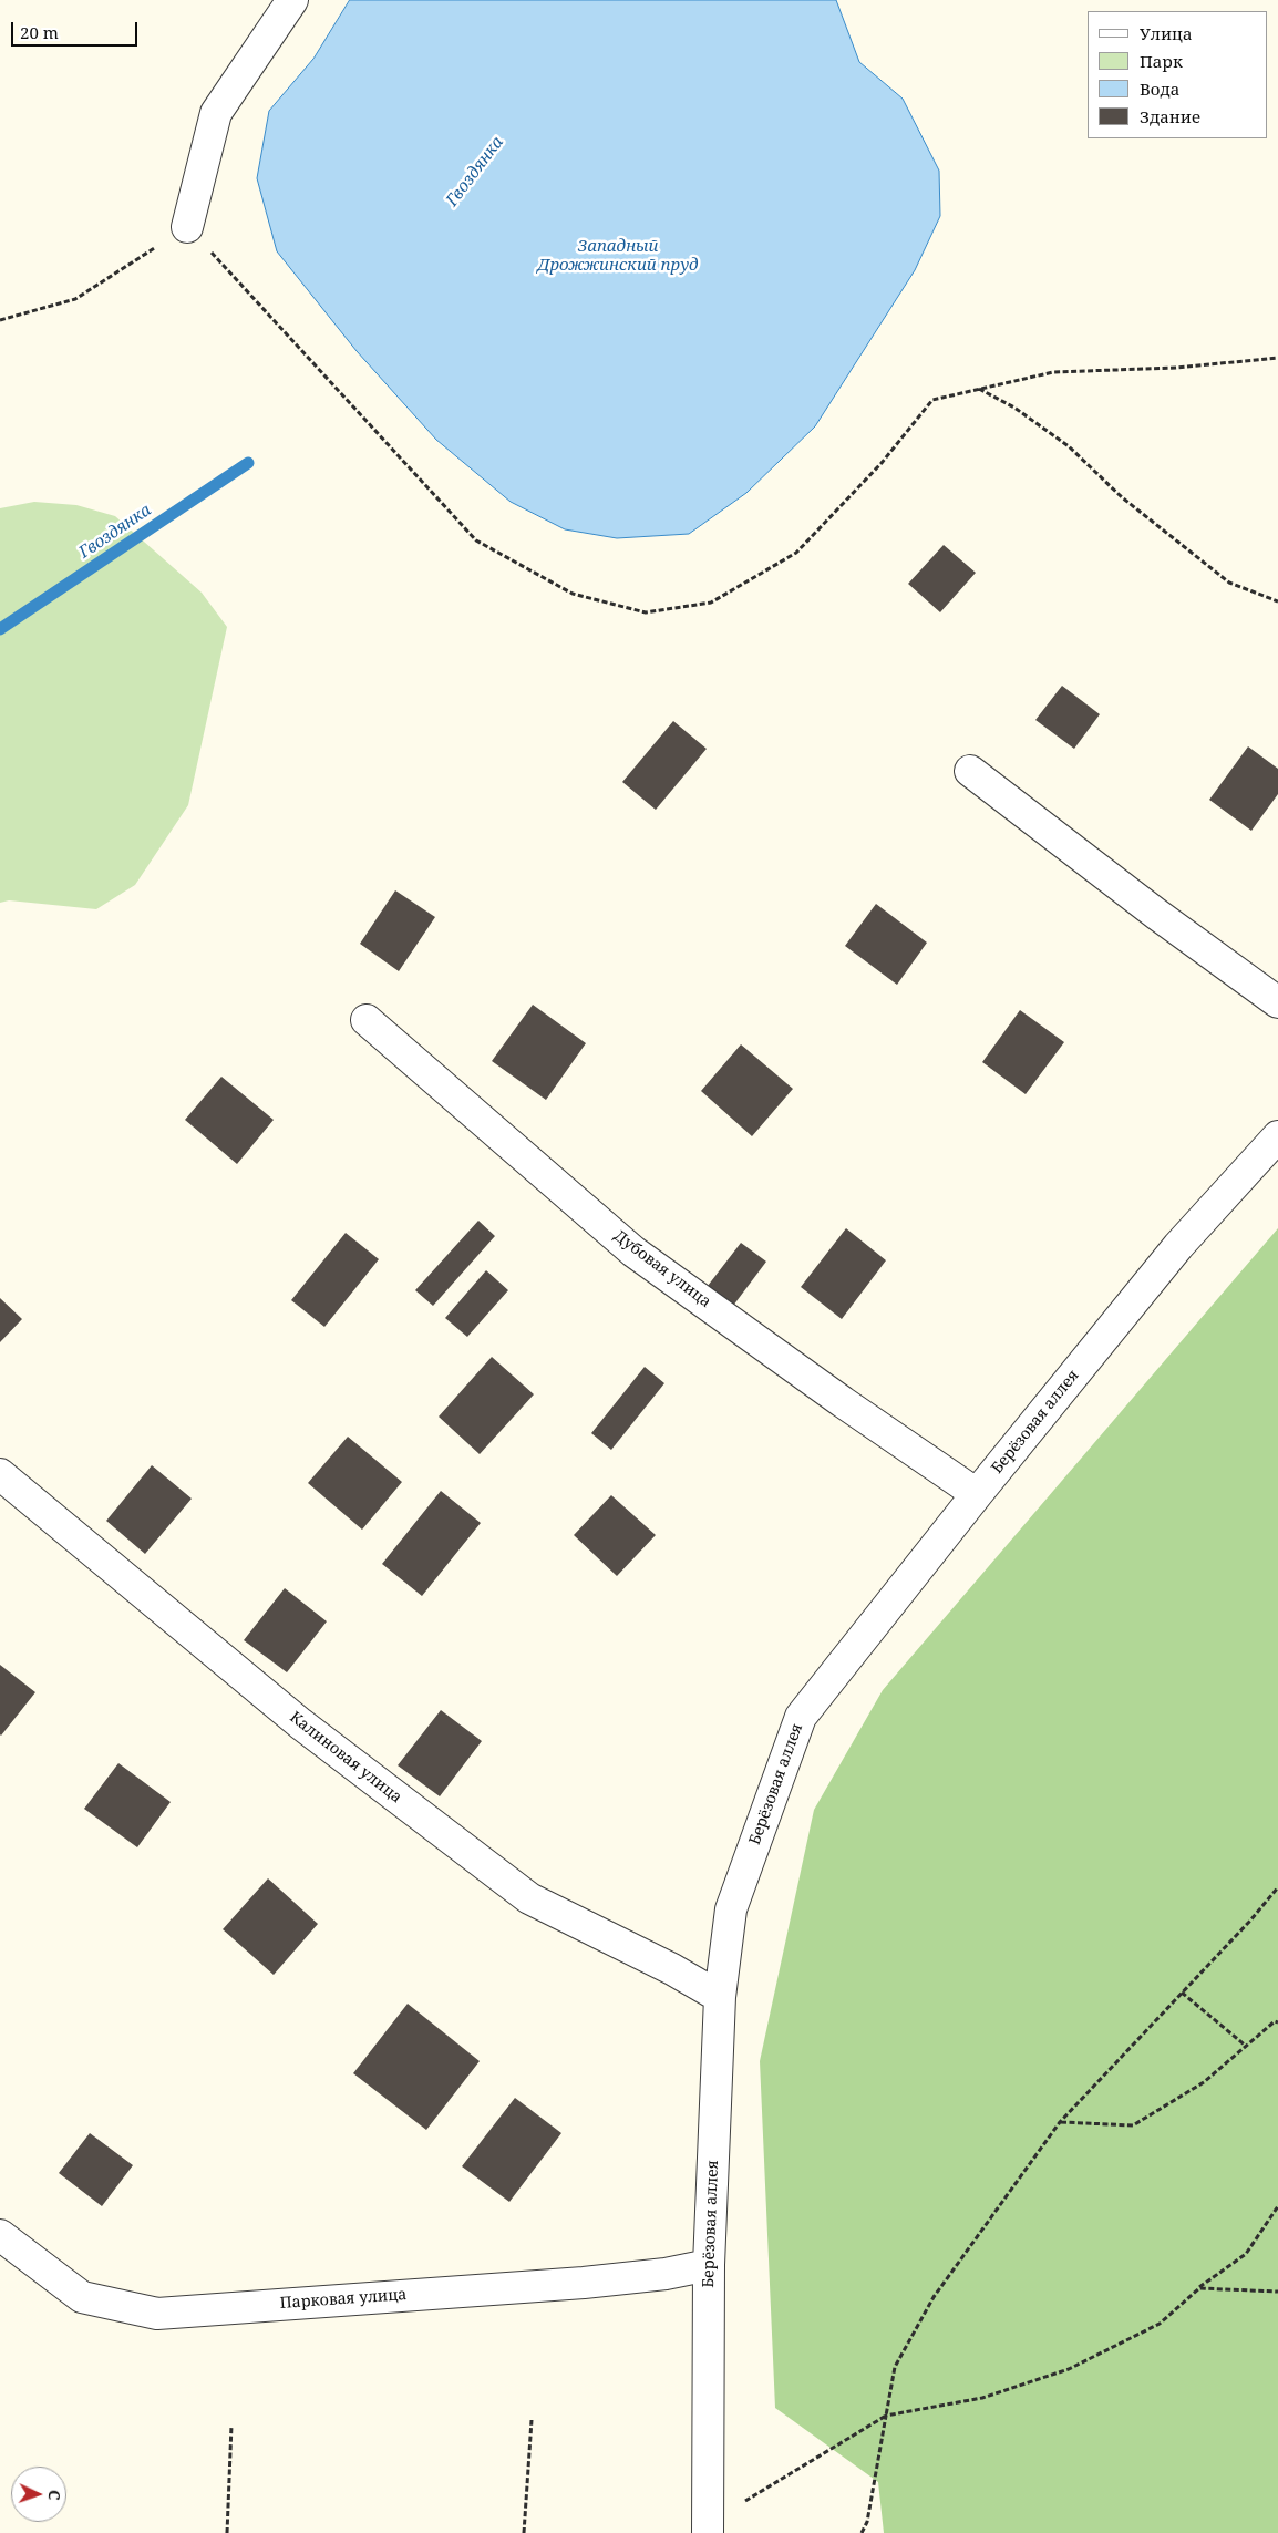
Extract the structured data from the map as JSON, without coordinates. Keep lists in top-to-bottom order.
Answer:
{
  "streets": {
    "street": [
      "Дубовая улица",
      "Берёзовая аллея",
      "Калиновая улица",
      "Парковая улица"
    ]
  },
  "crossings": [
    ["Дубовая улица", "Берёзовая аллея"],
    ["Берёзовая аллея", "Калиновая улица"],
    ["Берёзовая аллея", "Парковая улица"]
  ],
  "water": ["Гвоздянка", "Западный Дрожжинский пруд"],
  "legend": [
    "Улица",
    "Парк",
    "Вода",
    "Здание"
  ],
  "scale_bar": "20 m",
  "north": "right"
}
